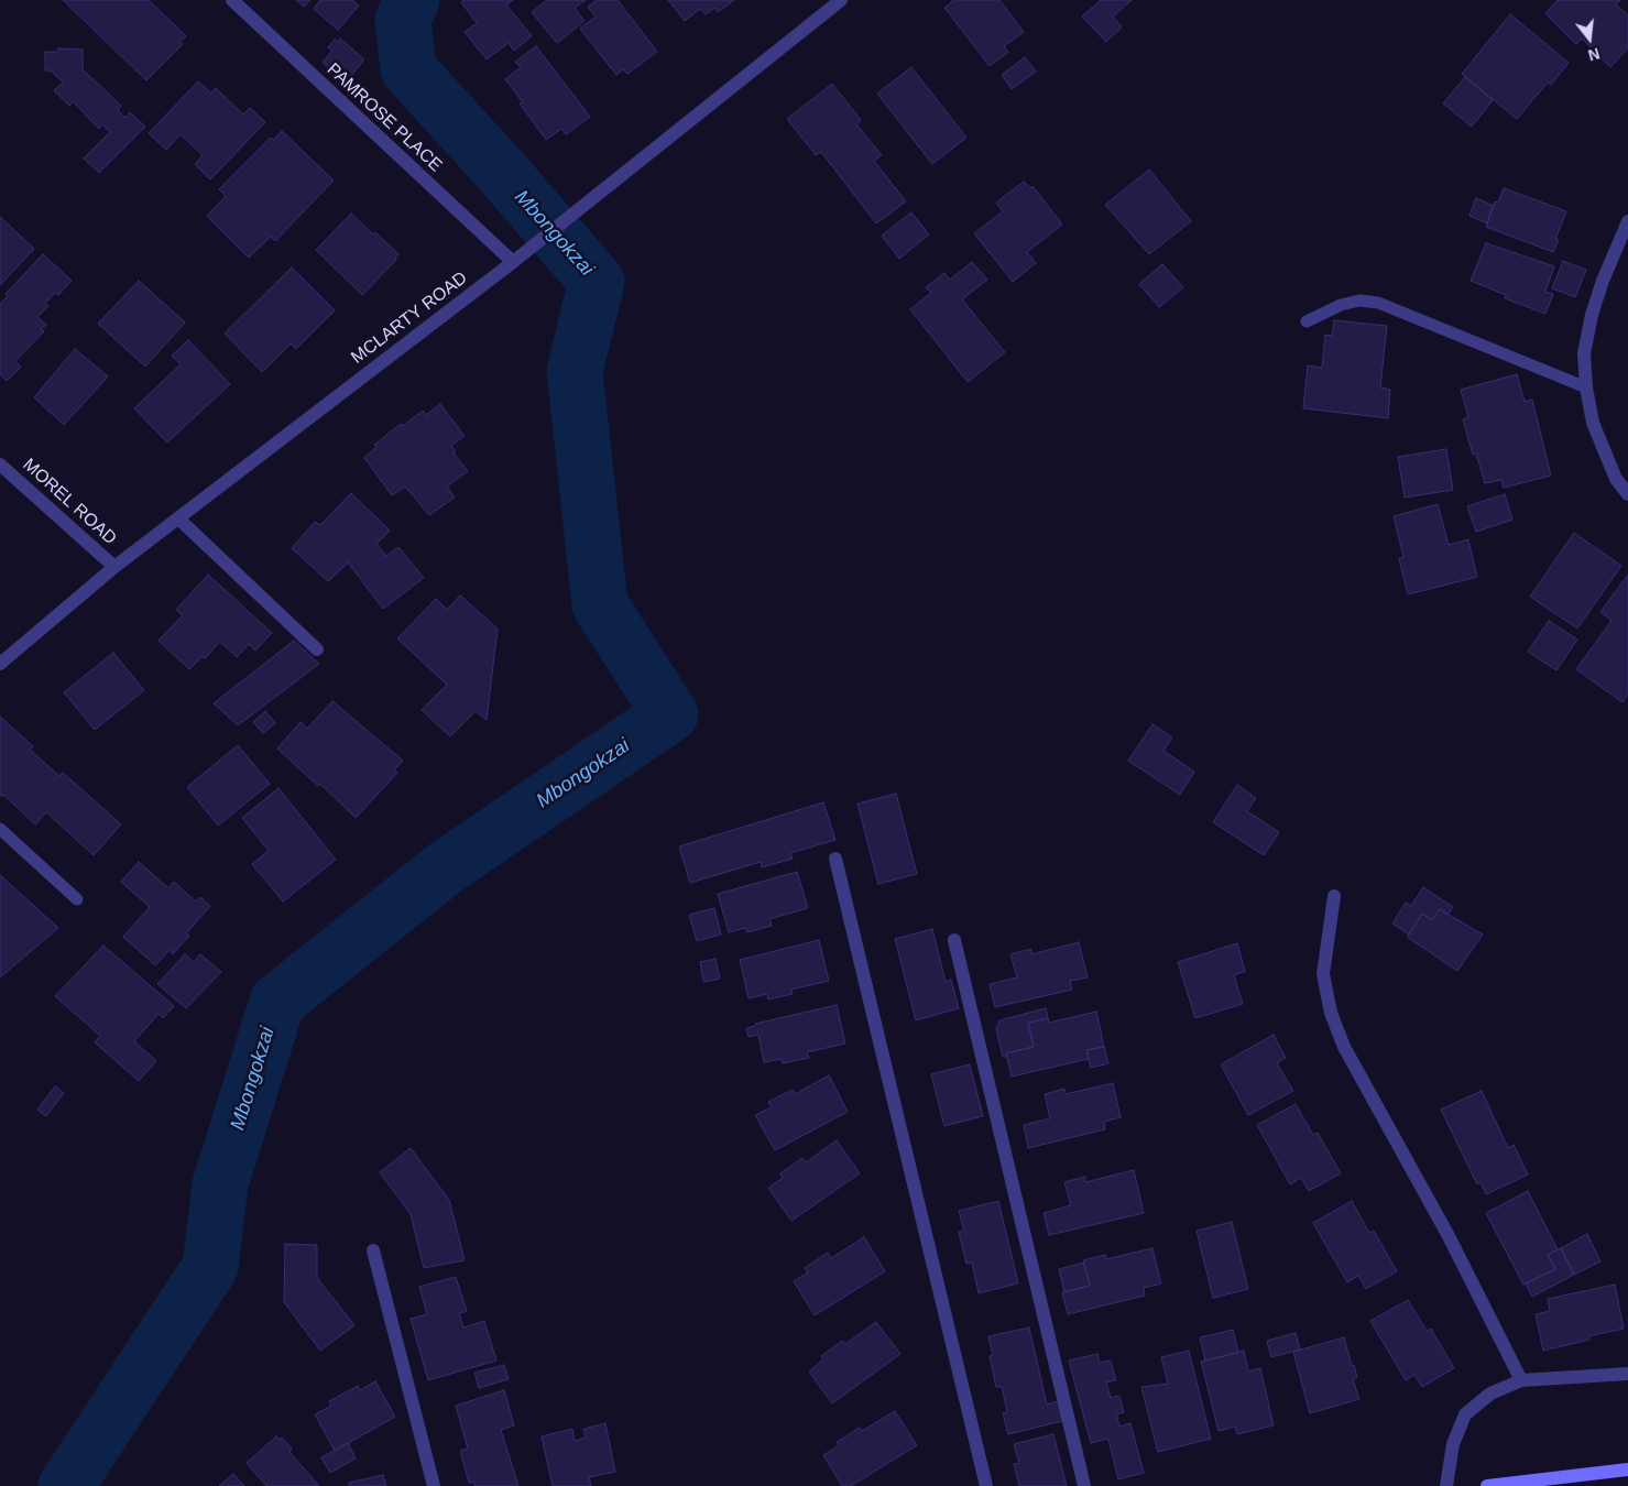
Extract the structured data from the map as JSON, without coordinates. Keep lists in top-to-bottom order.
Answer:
{
  "streets": {
    "street": ["PAMROSE PLACE", "MCLARTY ROAD", "MOREL ROAD"]
  },
  "crossings": [
    ["PAMROSE PLACE", "MCLARTY ROAD"],
    ["MCLARTY ROAD", "MOREL ROAD"]
  ],
  "water": ["Mbongokzai"],
  "north": "bottom"
}
